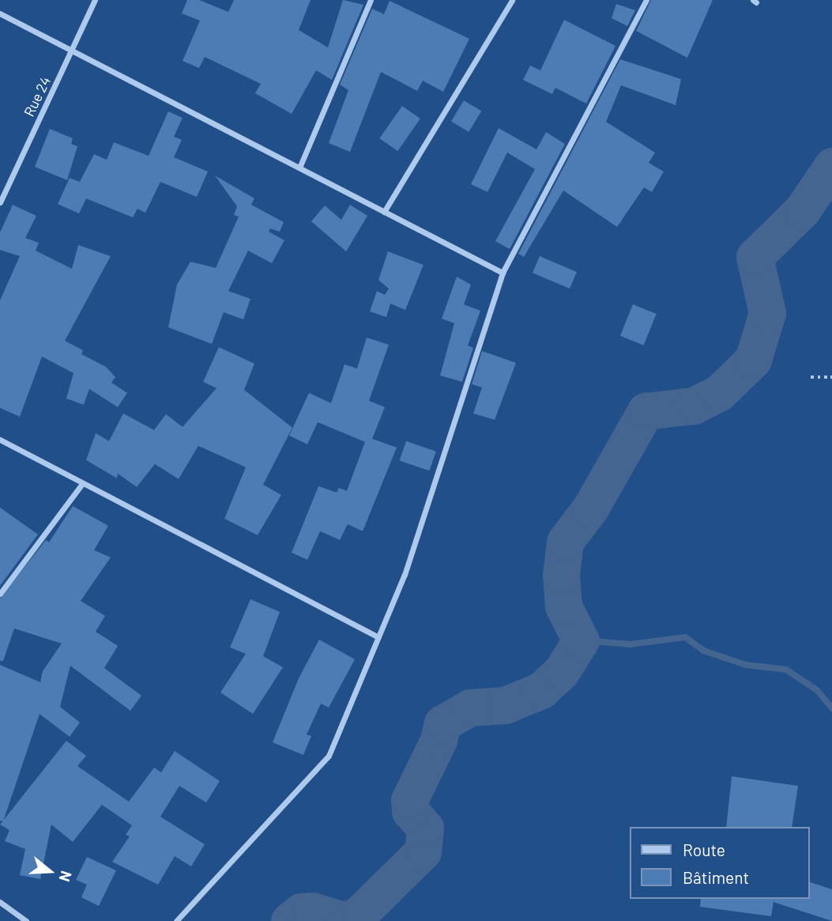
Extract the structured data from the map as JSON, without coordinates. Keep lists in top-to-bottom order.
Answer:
{
  "streets": {
    "street": ["Rue 24"]
  },
  "legend": ["Route", "Bâtiment"],
  "north": "right"
}
